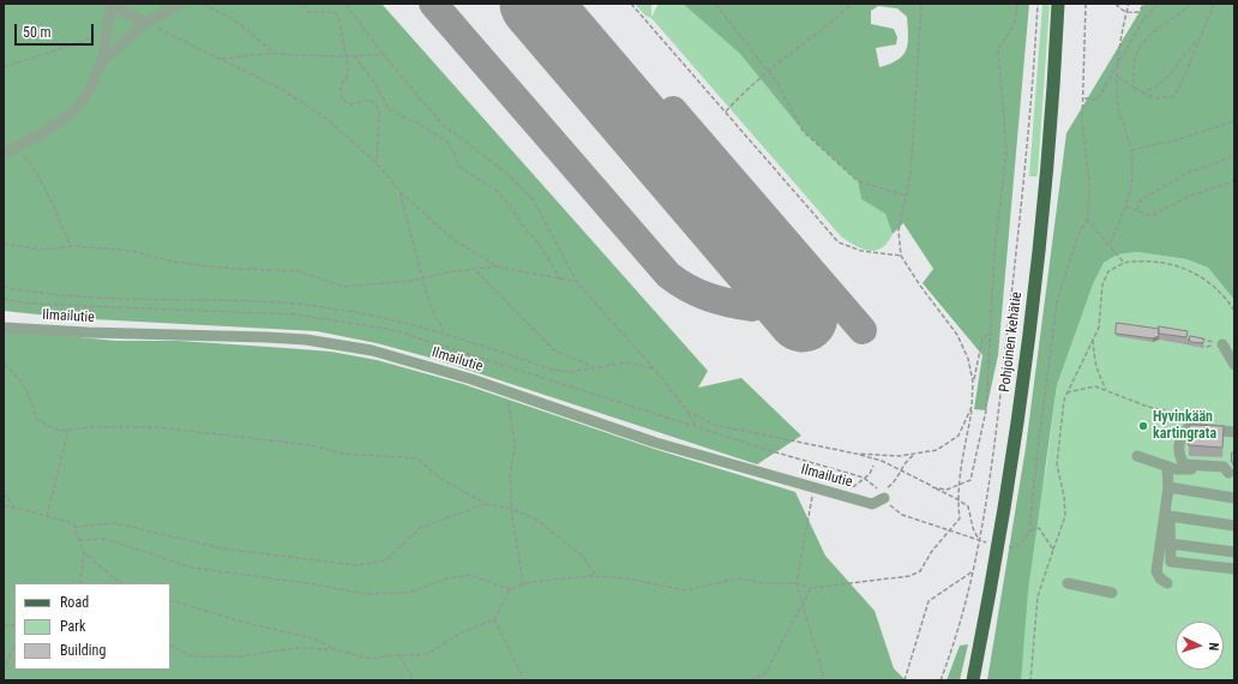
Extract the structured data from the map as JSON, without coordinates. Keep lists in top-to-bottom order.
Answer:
{
  "streets": {
    "main road": ["Pohjoinen kehätie"],
    "street": ["Ilmailutie"]
  },
  "places": ["Hyvinkään kartingrata"],
  "legend": ["Road", "Park", "Building"],
  "scale_bar": "50 m",
  "north": "right"
}
